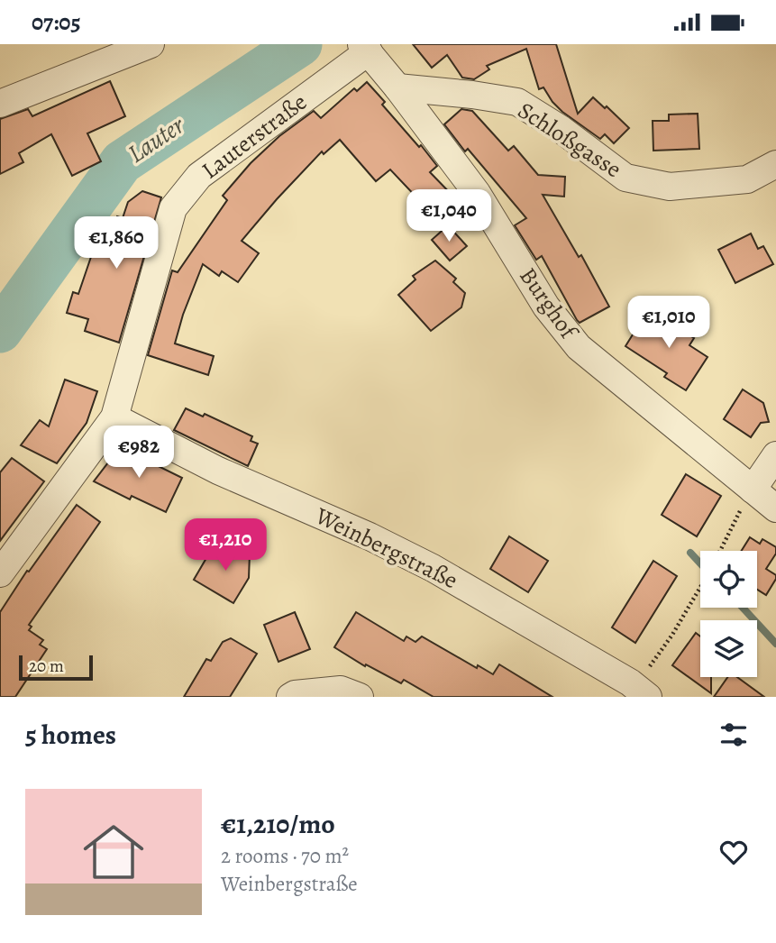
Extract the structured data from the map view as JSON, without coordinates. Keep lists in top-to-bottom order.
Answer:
{
  "streets": {
    "street": [
      "Lauterstraße",
      "Schloßgasse",
      "Burghof",
      "Weinbergstraße"
    ]
  },
  "crossings": [
    ["Lauterstraße", "Burghof"],
    ["Lauterstraße", "Weinbergstraße"],
    ["Schloßgasse", "Burghof"]
  ],
  "water": ["Lauter"],
  "scale_bar": "20 m",
  "page": {
    "status": "07:05",
    "price": [
      "€1,040",
      "€1,860",
      "€1,010",
      "€982",
      "€1,210"
    ],
    "scale": "20 m",
    "heading": "5 homes",
    "list": [
      {
        "name": "€1,210/mo",
        "note": "2 rooms · 70 m² · Weinbergstraße"
      }
    ]
  }
}
